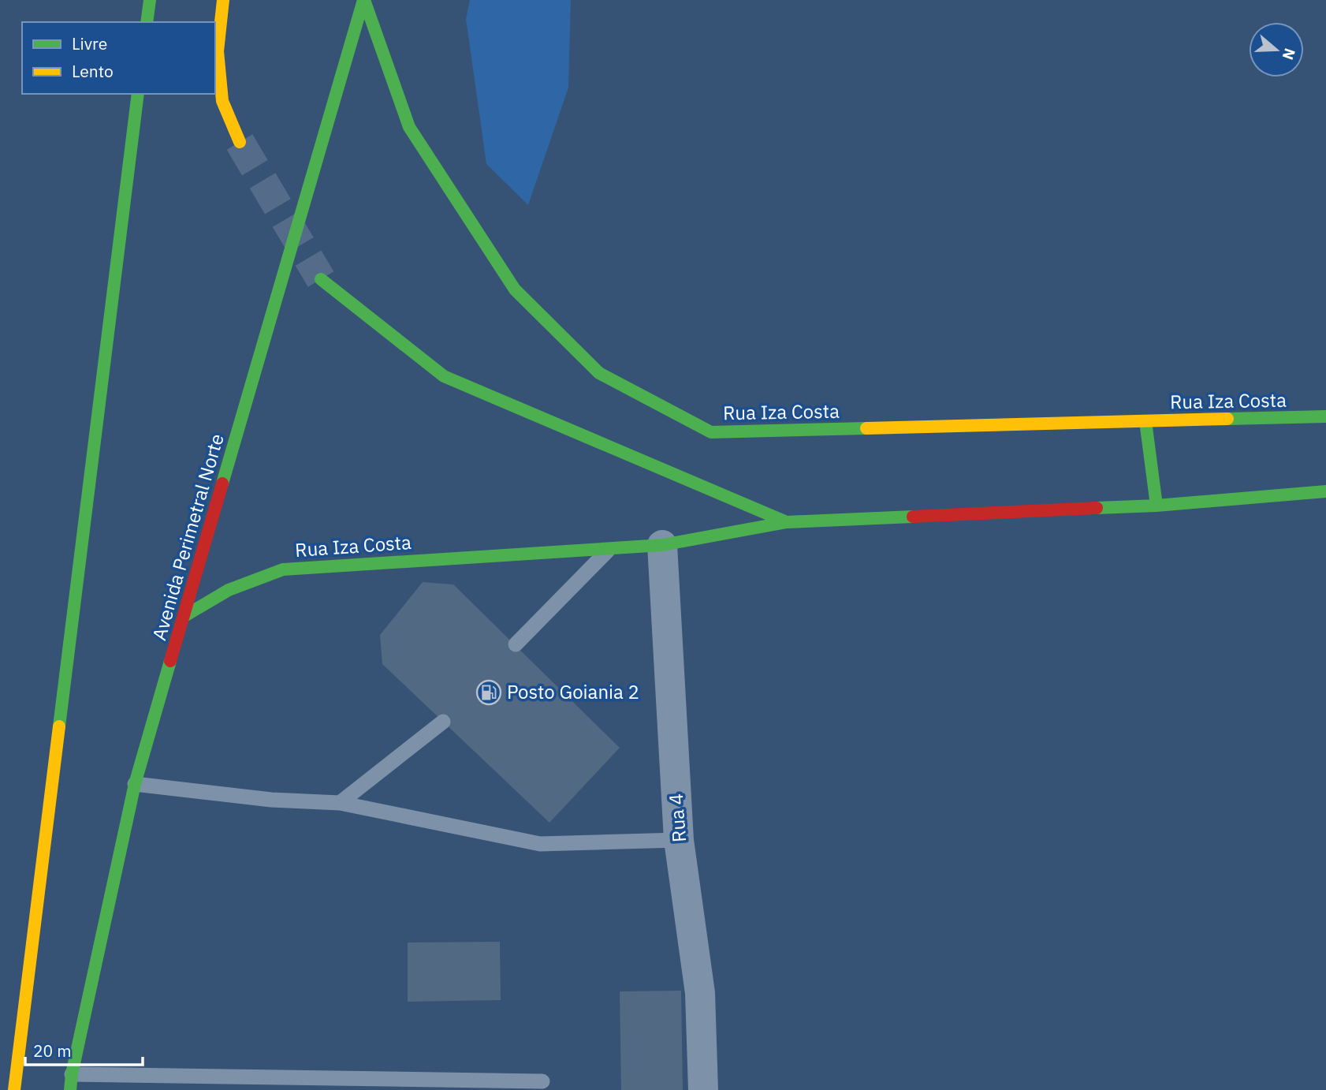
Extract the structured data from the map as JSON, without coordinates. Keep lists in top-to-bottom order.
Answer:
{
  "streets": {
    "main road": ["Rua Iza Costa", "Avenida Perimetral Norte"],
    "street": ["Rua 4"]
  },
  "crossings": [
    ["Rua Iza Costa", "Avenida Perimetral Norte"],
    ["Rua Iza Costa", "Rua 4"]
  ],
  "places": {
    "fuel station": ["Posto Goiania 2"]
  },
  "legend": ["Livre", "Lento"],
  "scale_bar": "20 m",
  "north": "right"
}
